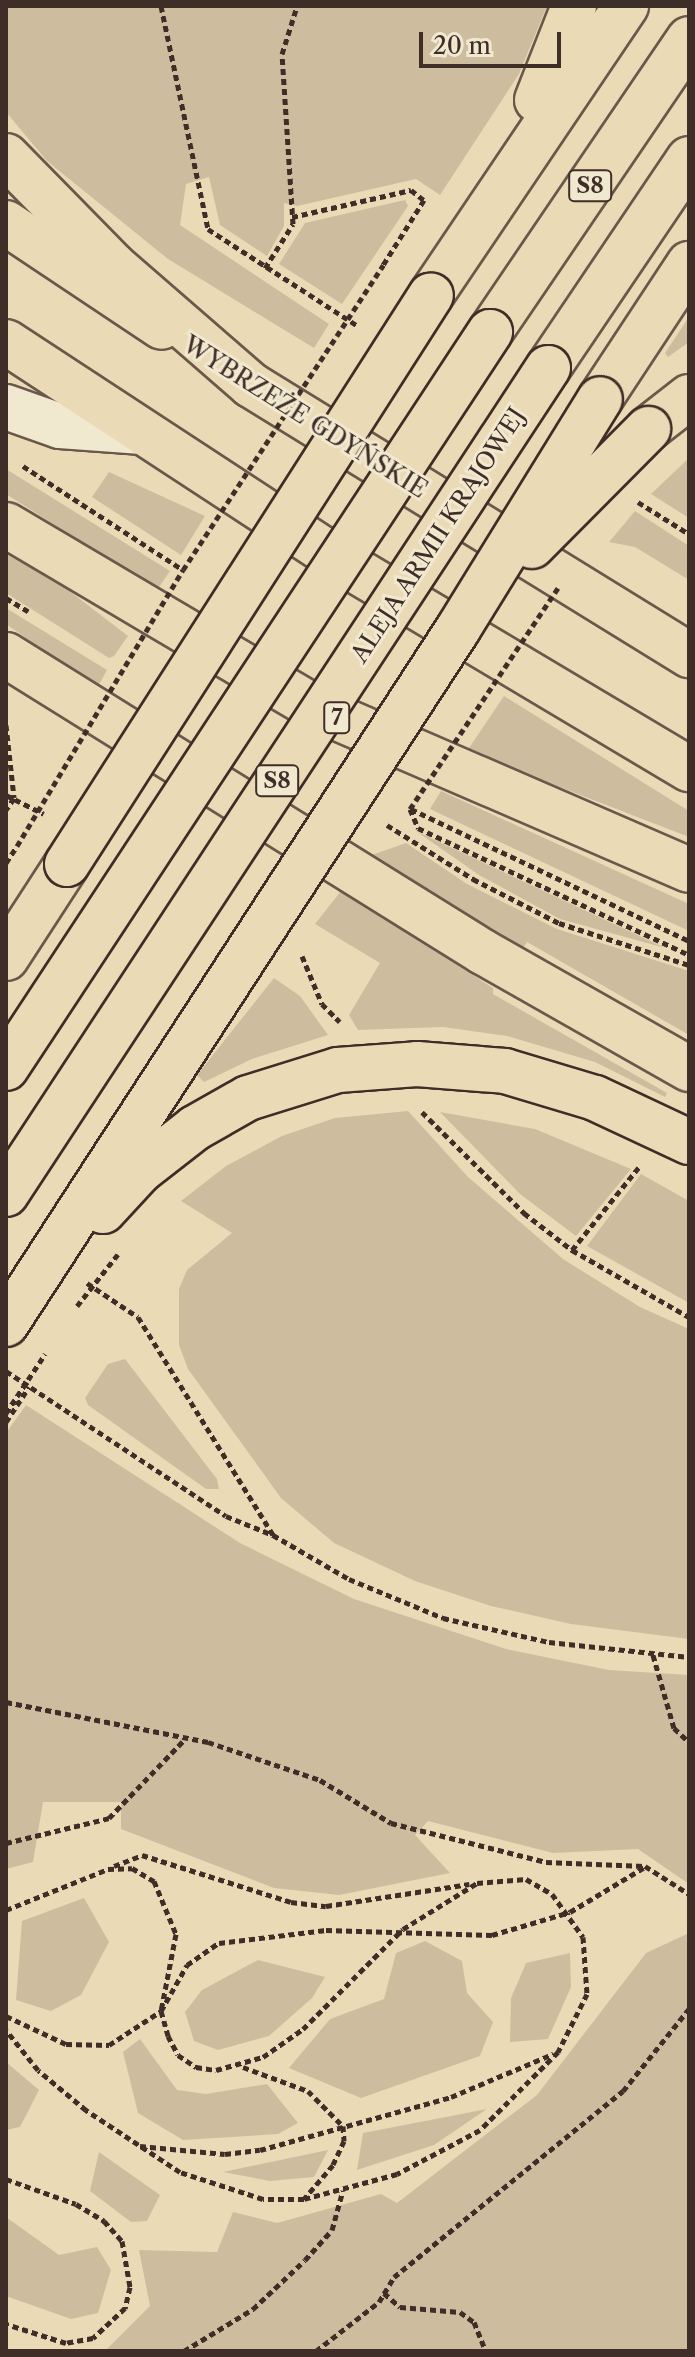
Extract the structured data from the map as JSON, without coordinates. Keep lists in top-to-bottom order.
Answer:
{
  "streets": {
    "main road": [
      "S8",
      "WYBRZEŻE GDYŃSKIE",
      "ALEJA ARMII KRAJOWEJ",
      "7"
    ]
  },
  "scale_bar": "20 m"
}
